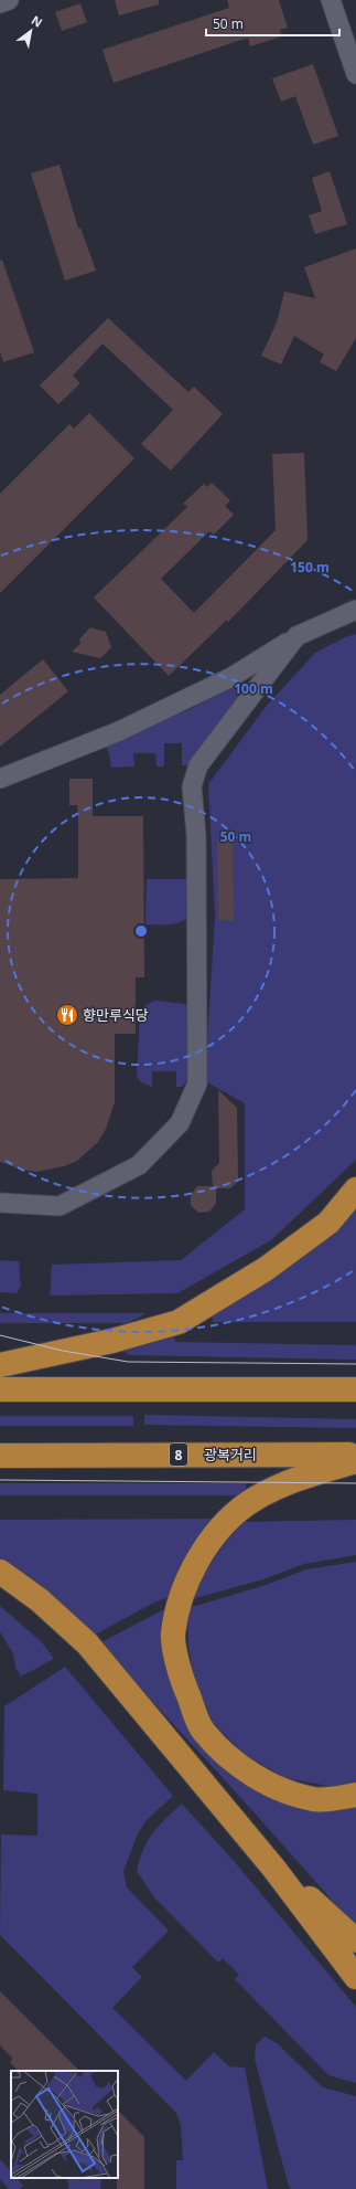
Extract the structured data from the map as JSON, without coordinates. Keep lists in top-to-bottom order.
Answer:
{
  "streets": {
    "highway": ["8", "광복거리"]
  },
  "places": {
    "restaurant": ["향만루식당"]
  },
  "scale_bar": "50 m",
  "north": "top right",
  "rings": ["150 m", "100 m", "50 m"]
}
